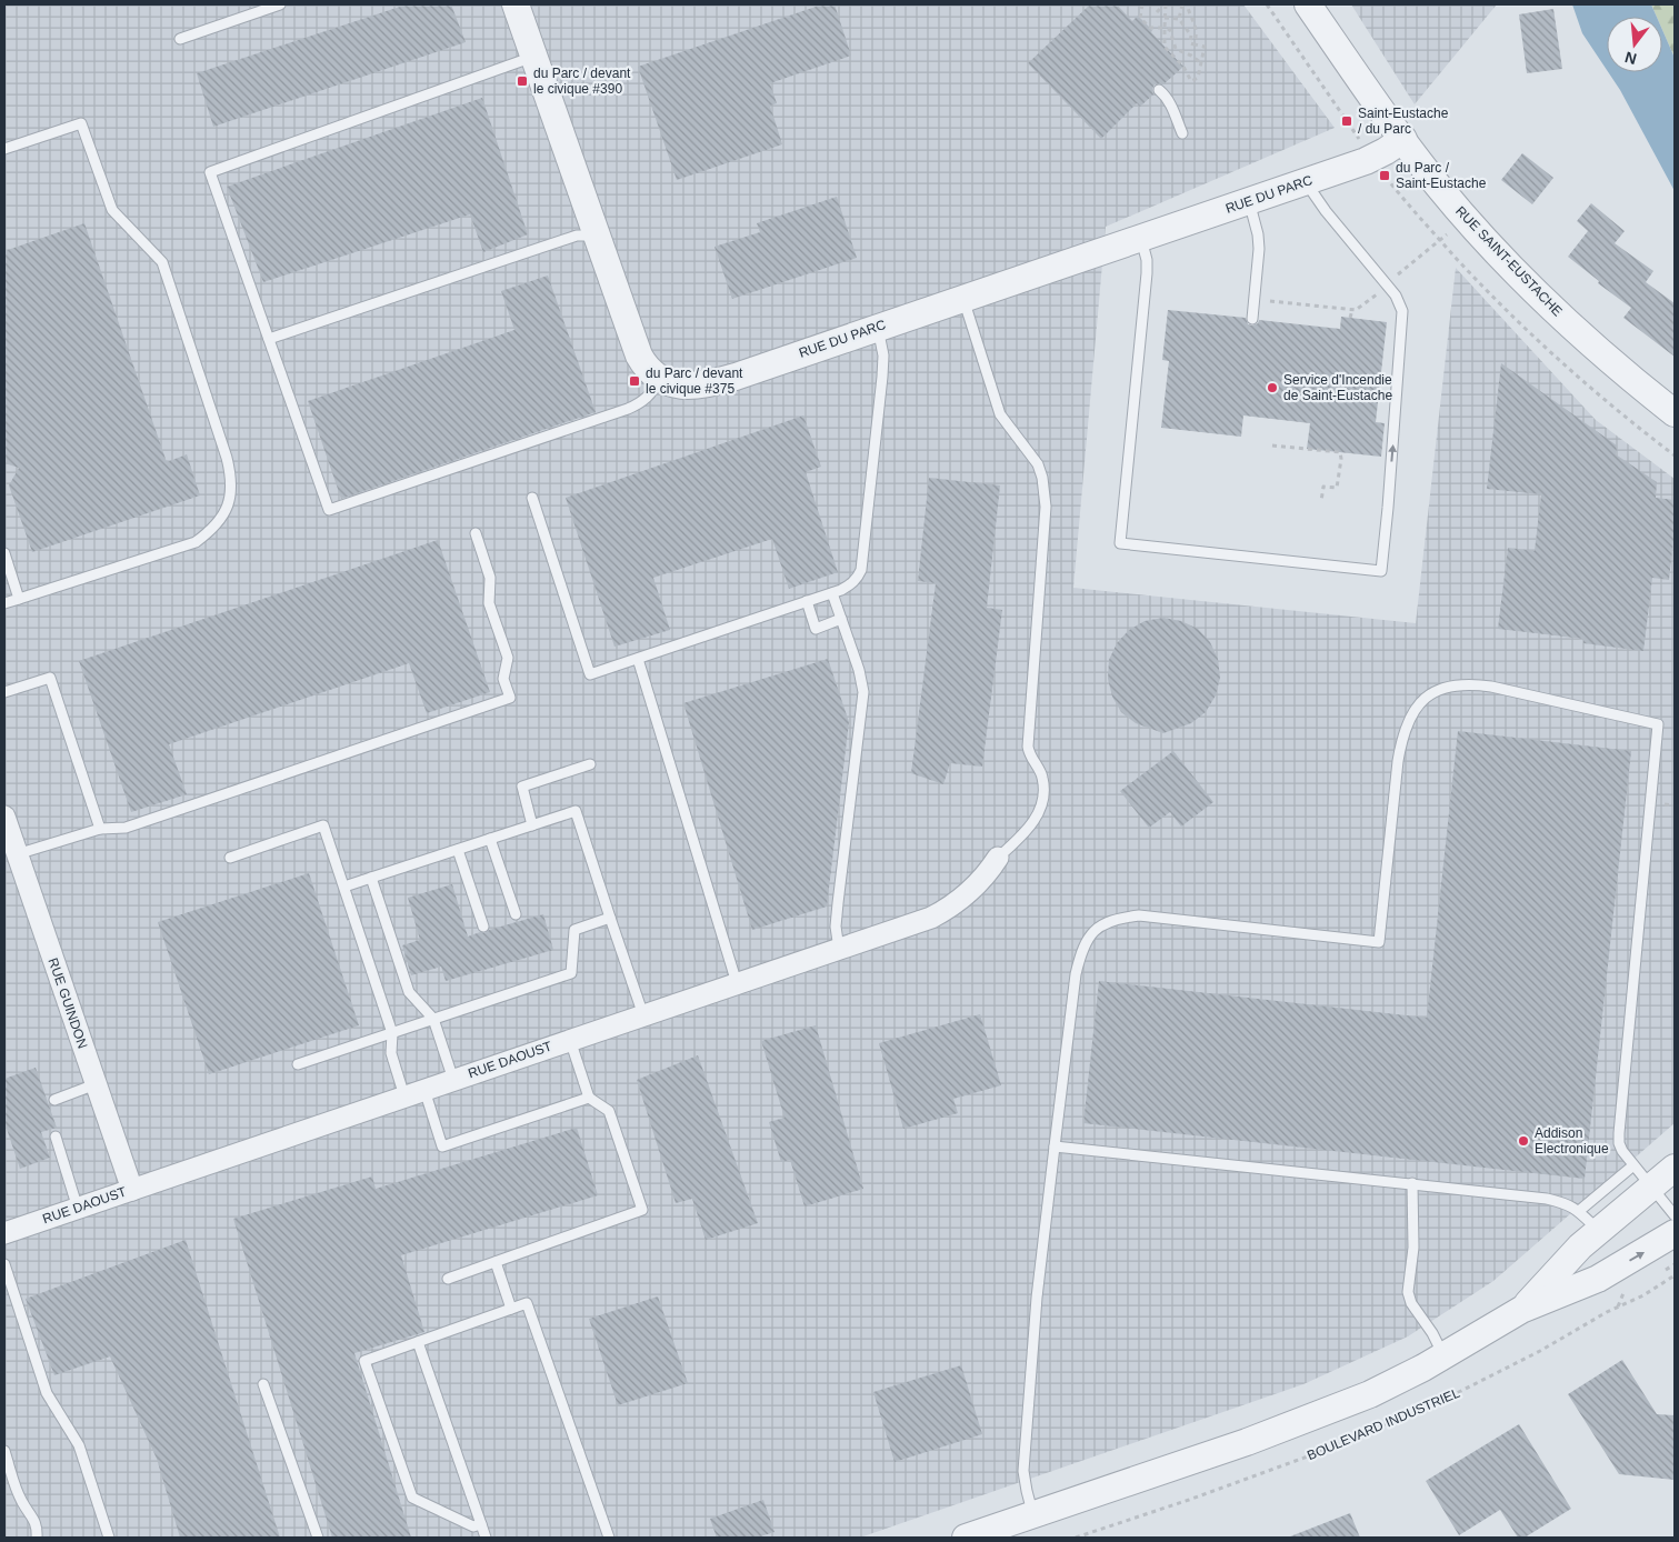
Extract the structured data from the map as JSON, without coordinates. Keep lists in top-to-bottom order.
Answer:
{
  "streets": {
    "street": [
      "RUE DU PARC",
      "RUE SAINT-EUSTACHE",
      "RUE GUINDON",
      "RUE DAOUST"
    ],
    "path": ["BOULEVARD INDUSTRIEL"]
  },
  "crossings": [
    ["RUE DU PARC", "RUE SAINT-EUSTACHE"],
    ["RUE GUINDON", "RUE DAOUST"]
  ],
  "places": {
    "transit": [
      "du Parc / devant le civique #390",
      "Saint-Eustache / du Parc",
      "du Parc / Saint-Eustache",
      "du Parc / devant le civique #375"
    ],
    "other": ["Service d'Incendie de Saint-Eustache", "Addison Electronique"]
  },
  "north": "bottom"
}
